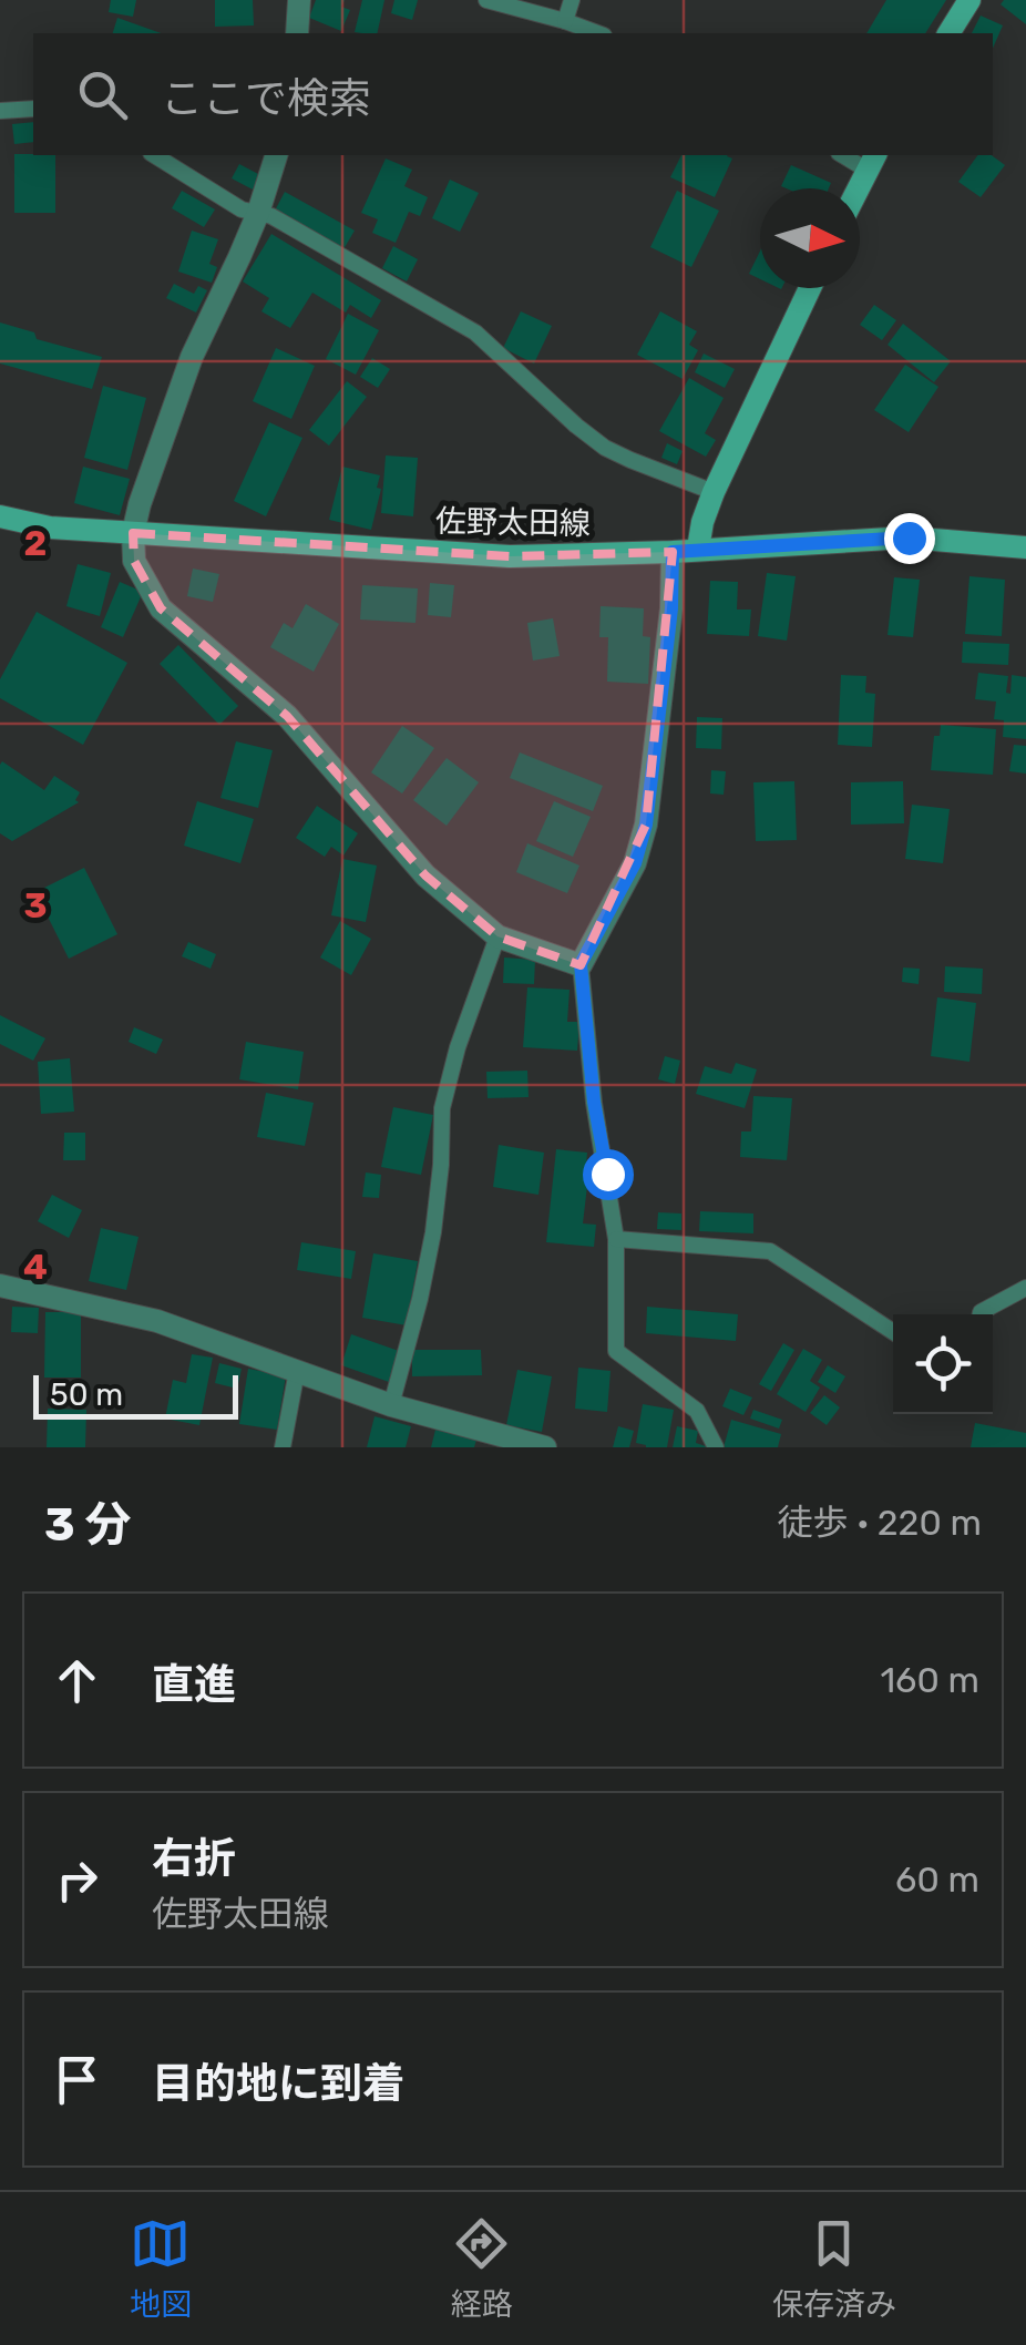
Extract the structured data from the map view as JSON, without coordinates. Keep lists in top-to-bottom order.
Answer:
{
  "streets": {
    "main road": ["佐野太田線"]
  },
  "scale_bar": "50 m",
  "north": "right",
  "page": {
    "search": "ここで検索",
    "scale": "50 m",
    "heading": ["3 分", "徒歩 · 220 m"],
    "list": [
      ["直進", "160 m"],
      ["右折", "佐野太田線", "60 m"],
      "目的地に到着"
    ],
    "nav": ["地図", "経路", "保存済み"]
  },
  "grid": {
    "rows": ["2", "3", "4"]
  }
}
